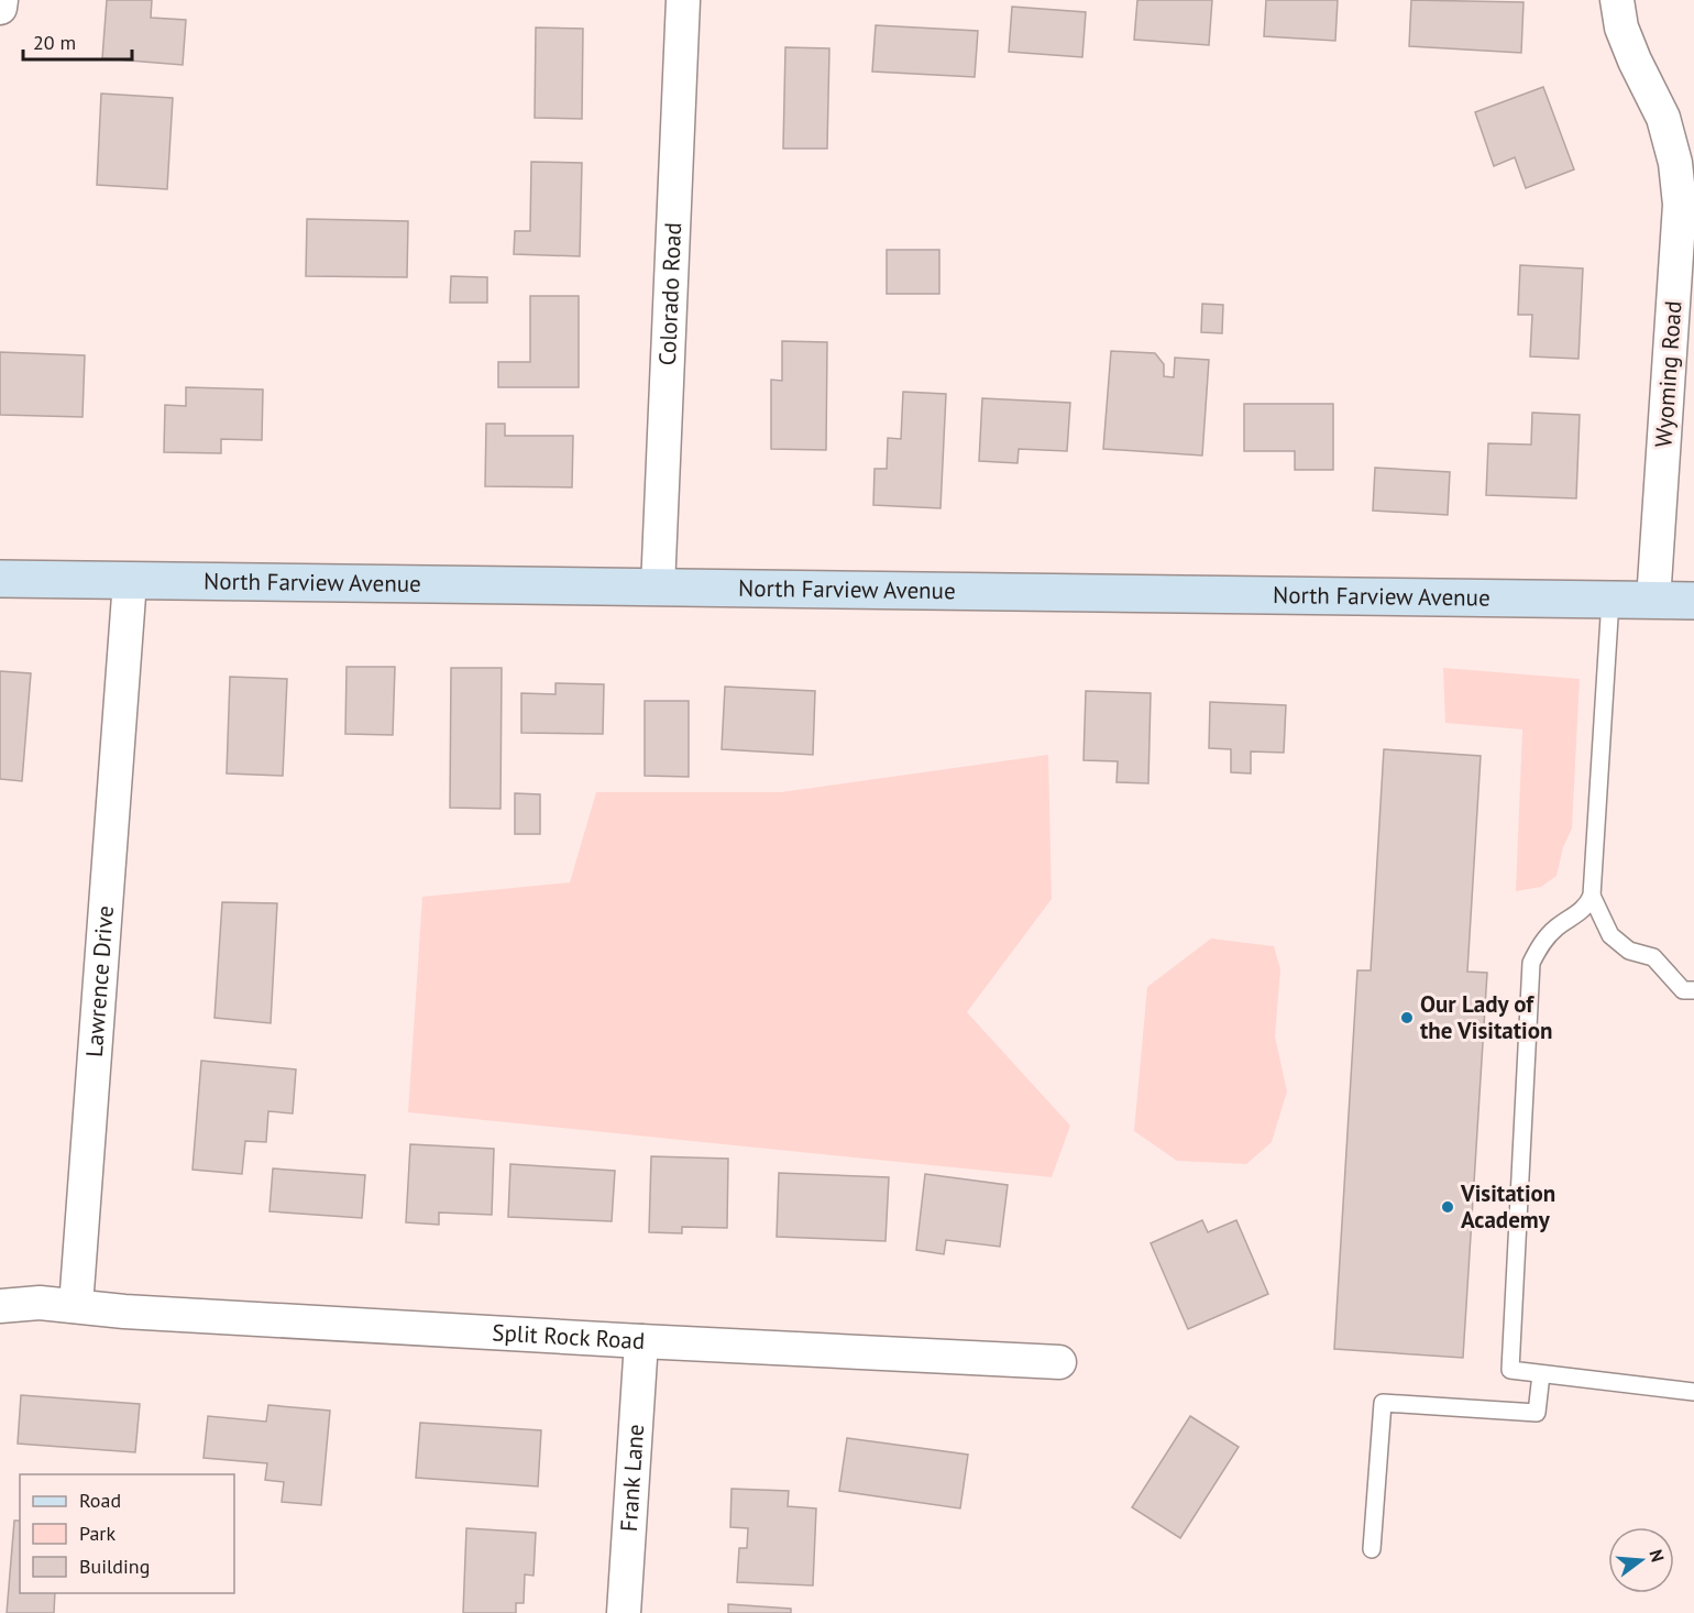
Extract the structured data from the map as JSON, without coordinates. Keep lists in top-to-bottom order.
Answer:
{
  "streets": {
    "street": [
      "Colorado Road",
      "Wyoming Road",
      "North Farview Avenue",
      "Lawrence Drive",
      "Split Rock Road",
      "Frank Lane"
    ]
  },
  "crossings": [
    ["Colorado Road", "North Farview Avenue"],
    ["Wyoming Road", "North Farview Avenue"],
    ["North Farview Avenue", "Lawrence Drive"],
    ["Lawrence Drive", "Split Rock Road"],
    ["Split Rock Road", "Frank Lane"]
  ],
  "places": ["Our Lady of the Visitation", "Visitation Academy"],
  "legend": ["Road", "Park", "Building"],
  "scale_bar": "20 m",
  "north": "right"
}
